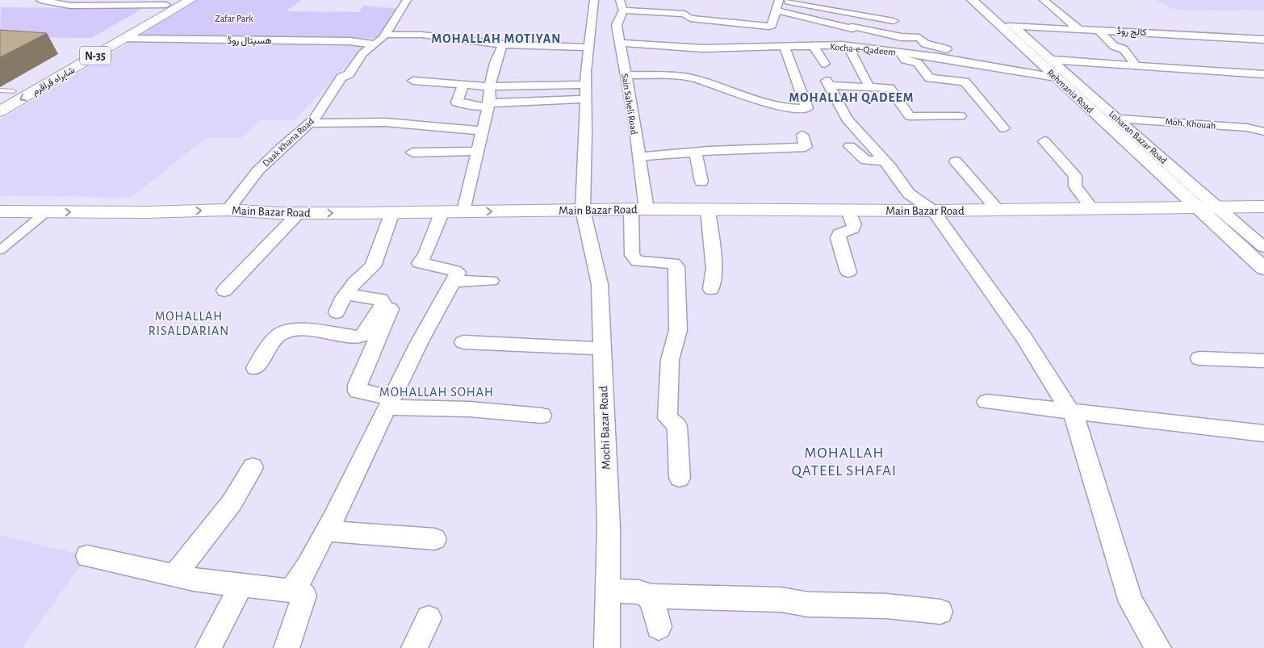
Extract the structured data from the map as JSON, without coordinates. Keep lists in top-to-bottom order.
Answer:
{
  "streets": {
    "main road": ["N-35", "شاہراہ قراقرم", "Main Bazar Road"],
    "street": [
      "کالج روڈ",
      "ھسپتال روڈ",
      "Kocha-e-Qadeem",
      "Rehmania Road",
      "Sain Saheli Road",
      "Moh. Khouah",
      "Loharan Bazar Road",
      "Daak Khana Road",
      "Mochi Bazar Road"
    ]
  },
  "crossings": [
    ["کالج روڈ", "Rehmania Road"],
    ["کالج روڈ", "Loharan Bazar Road"],
    ["ھسپتال روڈ", "شاہراہ قراقرم"],
    ["ھسپتال روڈ", "Daak Khana Road"],
    ["Kocha-e-Qadeem", "Rehmania Road"],
    ["Kocha-e-Qadeem", "Sain Saheli Road"],
    ["Rehmania Road", "Loharan Bazar Road"],
    ["Rehmania Road", "Main Bazar Road"],
    ["Sain Saheli Road", "Main Bazar Road"],
    ["Moh. Khouah", "Loharan Bazar Road"],
    ["Loharan Bazar Road", "Main Bazar Road"],
    ["Daak Khana Road", "Main Bazar Road"],
    ["Main Bazar Road", "Mochi Bazar Road"]
  ],
  "districts": [
    "MOHALLAH MOTIYAN",
    "MOHALLAH QADEEM",
    "MOHALLAH RISALDARIAN",
    "MOHALLAH SOHAH",
    "MOHALLAH QATEEL SHAFAI"
  ],
  "parks": ["Zafar Park"]
}
